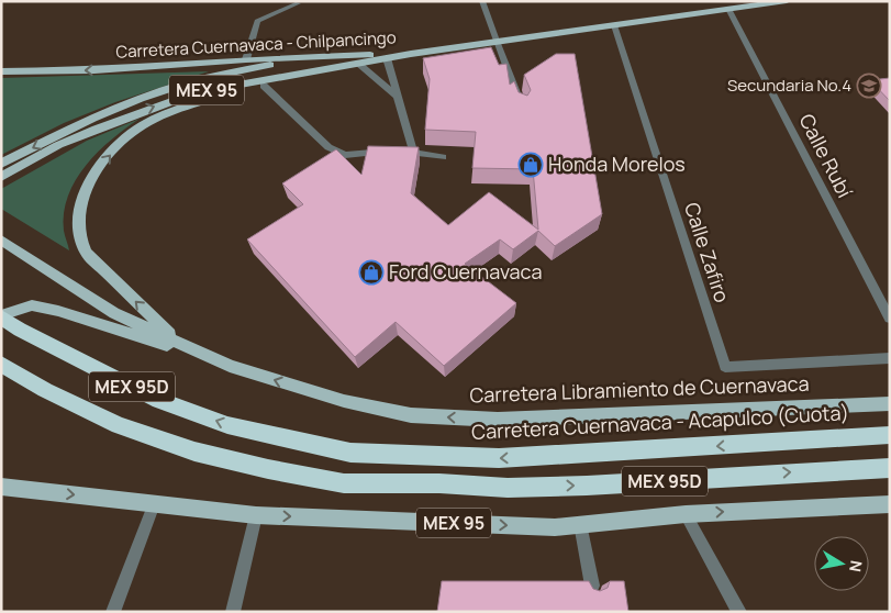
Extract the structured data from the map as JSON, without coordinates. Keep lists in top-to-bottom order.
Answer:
{
  "streets": {
    "highway": ["MEX 95D", "Carretera Cuernavaca - Acapulco (Cuota)"],
    "main road": ["Carretera Cuernavaca - Chilpancingo", "MEX 95", "Carretera Libramiento de Cuernavaca"],
    "street": ["Calle Rubí", "Calle Zafiro"]
  },
  "crossings": [
    ["Carretera Cuernavaca - Chilpancingo", "MEX 95"],
    ["MEX 95", "Calle Rubí"],
    ["MEX 95", "Calle Zafiro"]
  ],
  "places": {
    "school or university": ["Secundaria No.4"],
    "shop": ["Honda Morelos", "Ford Cuernavaca"]
  },
  "north": "right"
}
